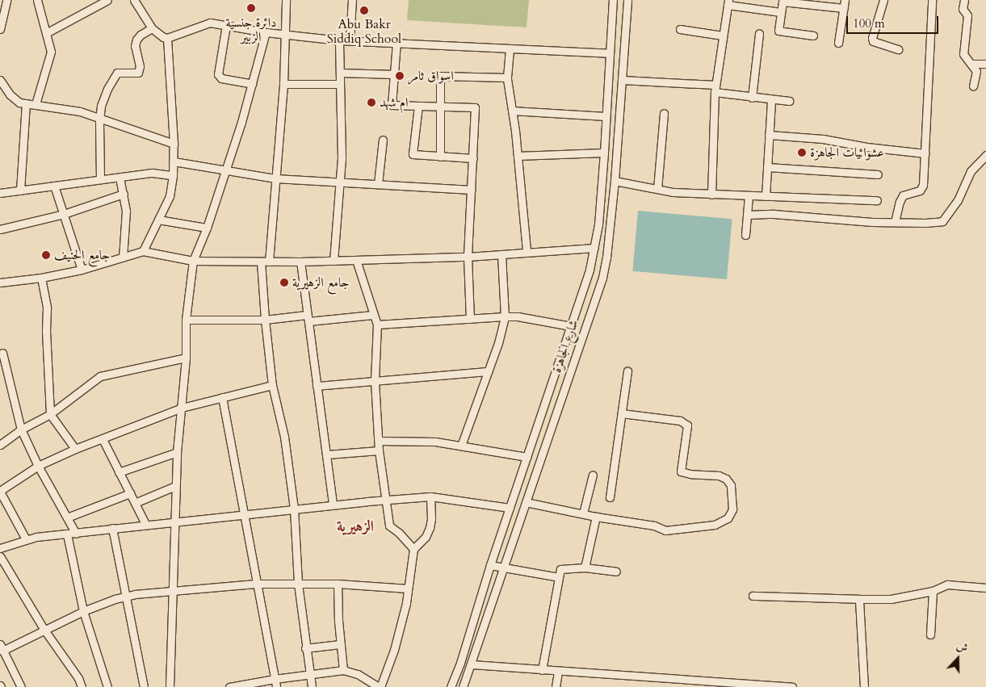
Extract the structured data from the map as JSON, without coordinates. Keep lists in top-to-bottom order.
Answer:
{
  "streets": {
    "street": ["شارع الجاهزة"]
  },
  "districts": ["الزهيرية"],
  "places": [
    "دائرة جنسية الزبير",
    "Abu Bakr Siddiq School",
    "اسواق ثامر",
    "ام شهد",
    "عشوائيات الجاهزة",
    "جامع الحنيف",
    "جامع الزهيرية"
  ],
  "scale_bar": "100 m",
  "north": "top"
}
